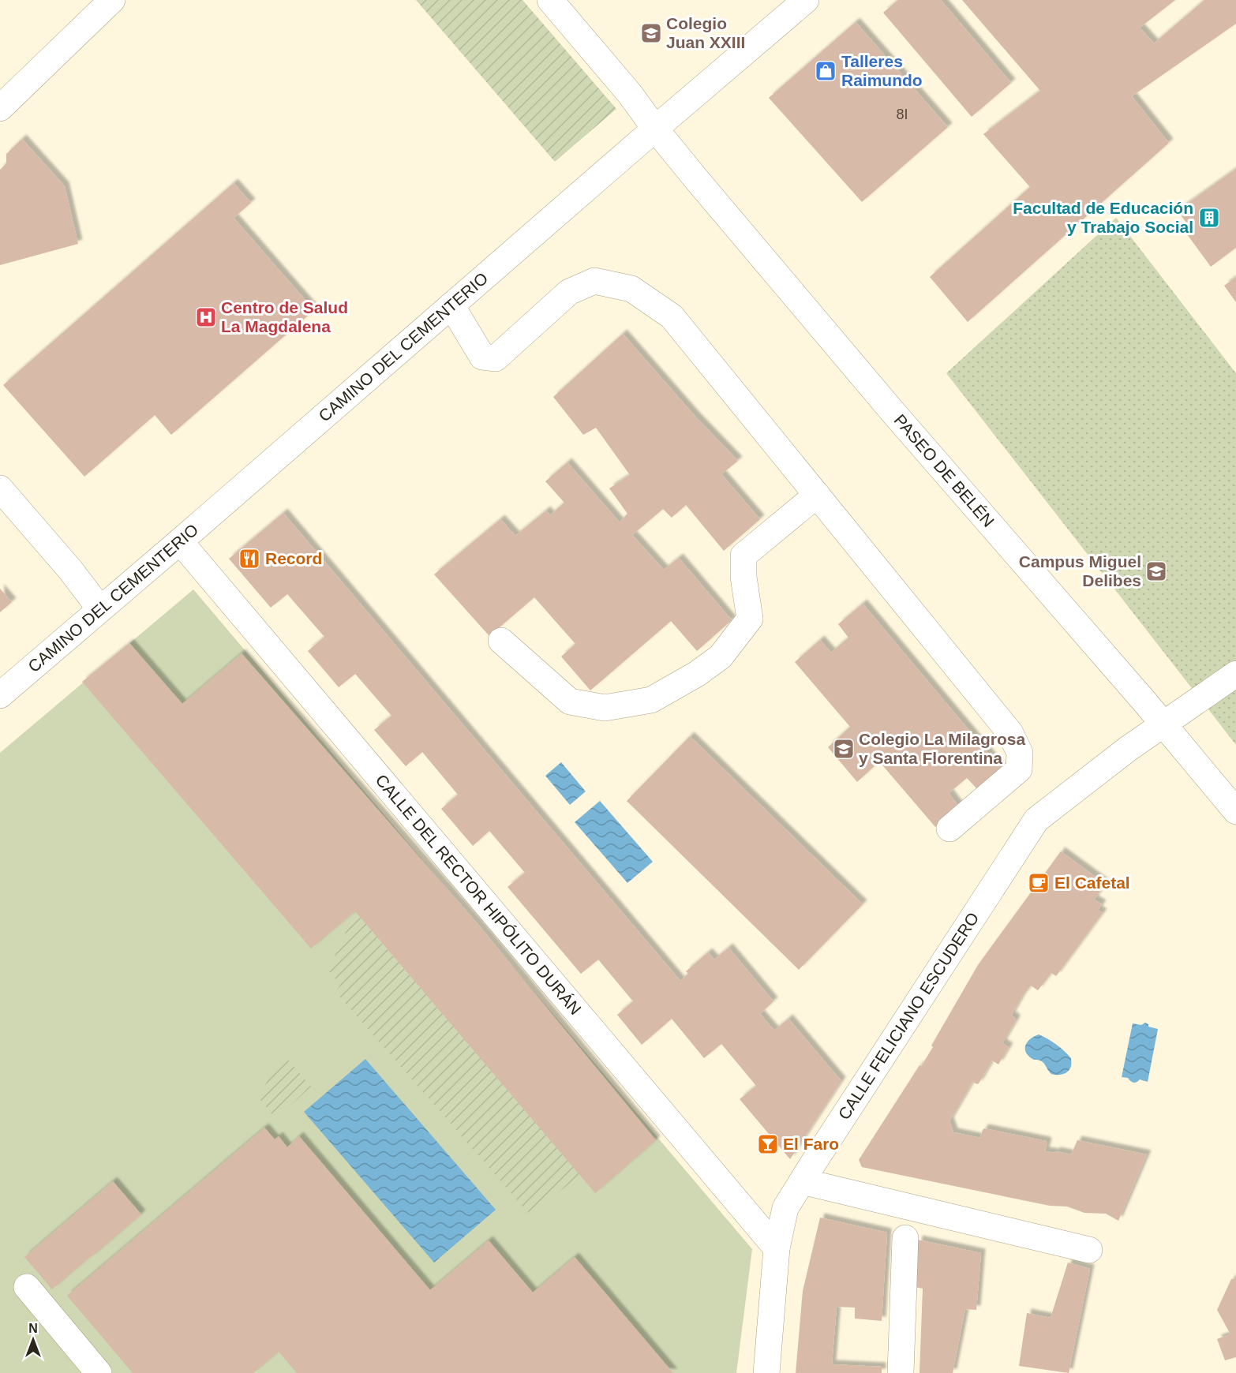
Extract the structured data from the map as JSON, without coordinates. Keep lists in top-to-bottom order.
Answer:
{
  "streets": {
    "street": [
      "CAMINO DEL CEMENTERIO",
      "PASEO DE BELÉN",
      "CALLE DEL RECTOR HIPÓLITO DURÁN",
      "CALLE FELICIANO ESCUDERO"
    ]
  },
  "crossings": [
    ["CAMINO DEL CEMENTERIO", "PASEO DE BELÉN"],
    ["CAMINO DEL CEMENTERIO", "CALLE DEL RECTOR HIPÓLITO DURÁN"],
    ["PASEO DE BELÉN", "CALLE FELICIANO ESCUDERO"],
    ["CALLE DEL RECTOR HIPÓLITO DURÁN", "CALLE FELICIANO ESCUDERO"]
  ],
  "places": {
    "school or university": ["Colegio Juan XXIII", "Campus Miguel Delibes", "Colegio La Milagrosa y Santa Florentina"],
    "shop": ["Talleres Raimundo"],
    "building": ["Facultad de Educación y Trabajo Social"],
    "hospital": ["Centro de Salud La Magdalena"],
    "restaurant": ["Record"],
    "cafe": ["El Cafetal"],
    "bar": ["El Faro"]
  },
  "house_numbers": ["8I"],
  "north": "top"
}
